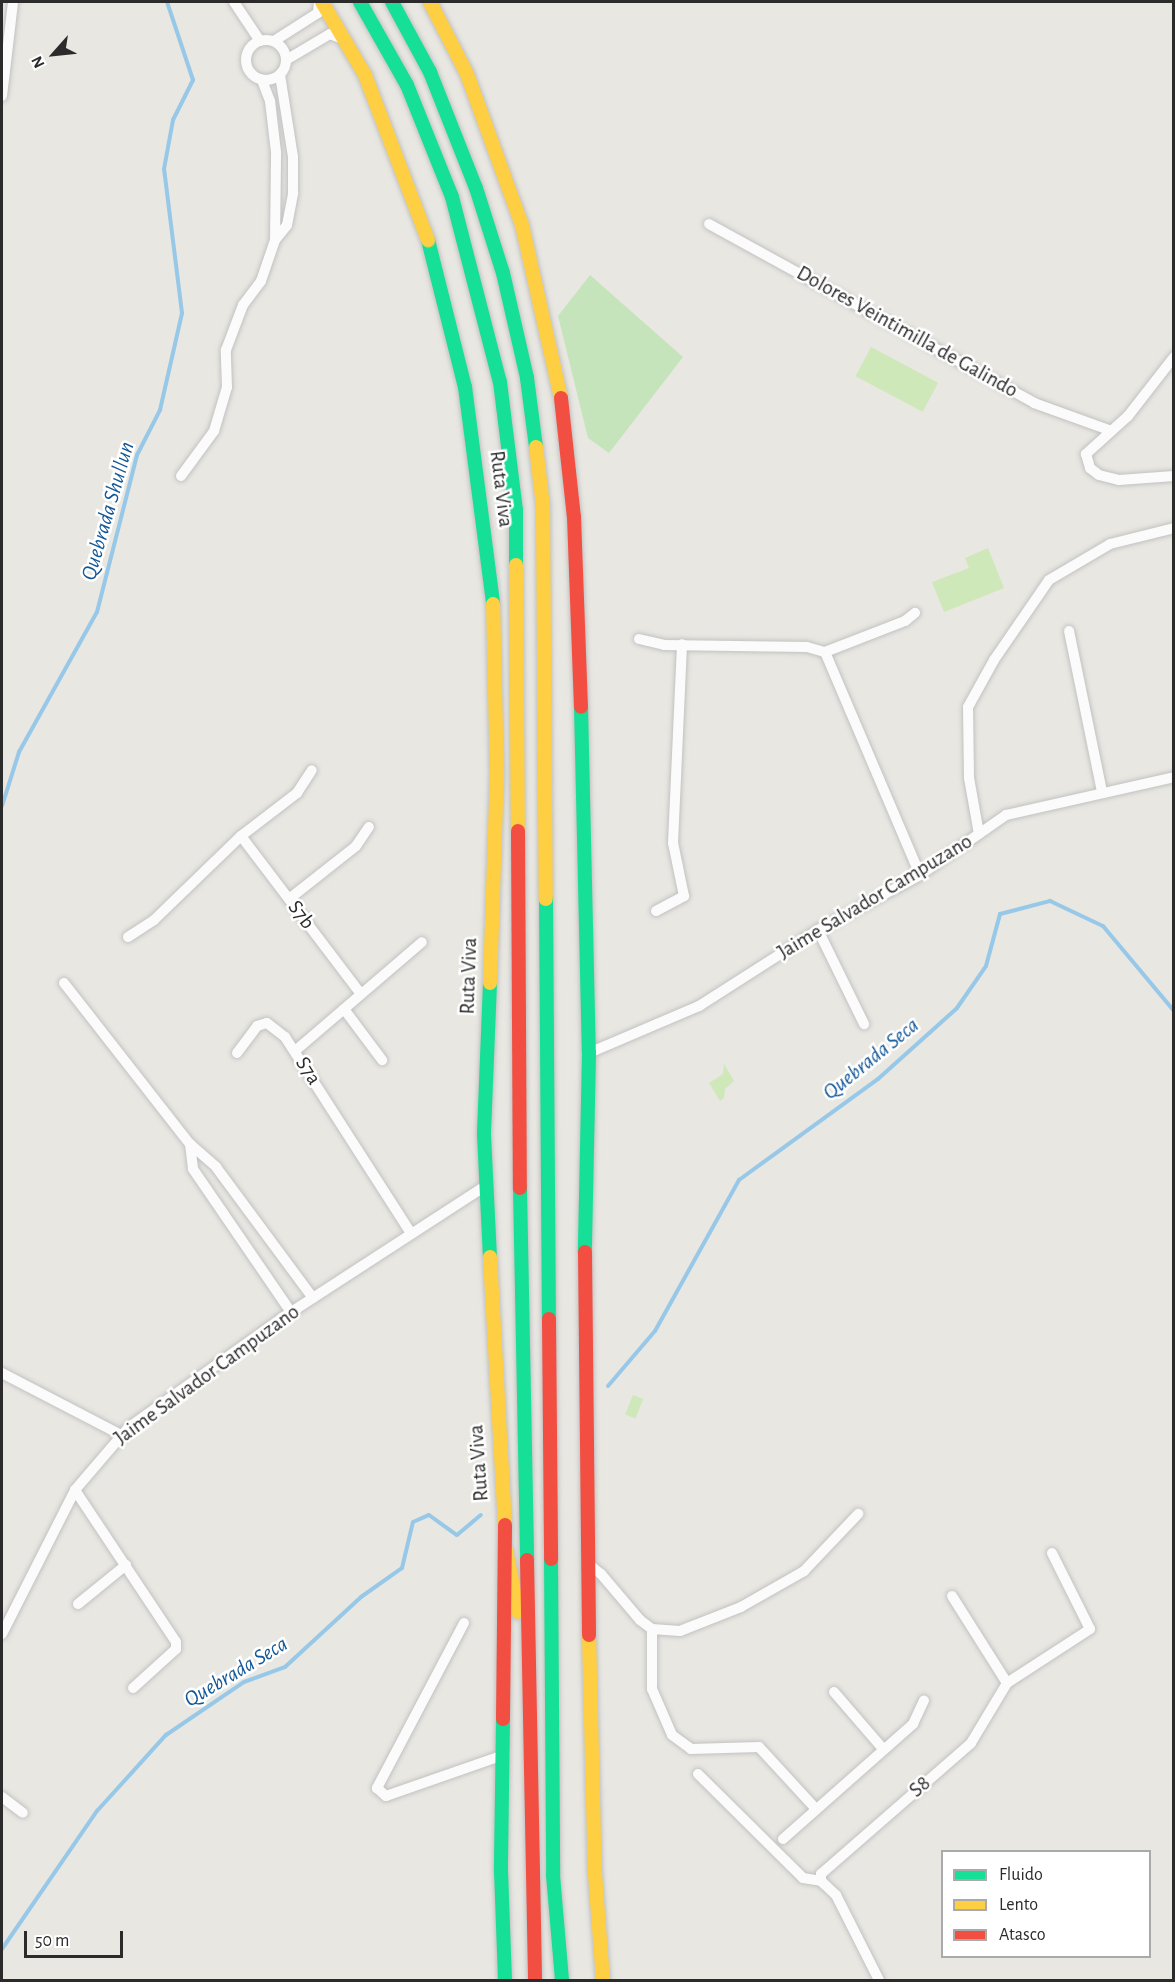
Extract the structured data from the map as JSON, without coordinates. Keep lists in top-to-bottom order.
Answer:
{
  "streets": {
    "main road": ["Ruta Viva"],
    "street": [
      "Dolores Veintimilla de Galindo",
      "Jaime Salvador Campuzano",
      "S7b",
      "S7a",
      "S8"
    ]
  },
  "crossings": [
    ["Ruta Viva", "Jaime Salvador Campuzano"],
    ["Jaime Salvador Campuzano", "S7a"],
    ["S7b", "S7a"]
  ],
  "water": ["Quebrada Shullun", "Quebrada Seca"],
  "legend": ["Fluido", "Lento", "Atasco"],
  "scale_bar": "50 m",
  "north": "bottom left"
}
